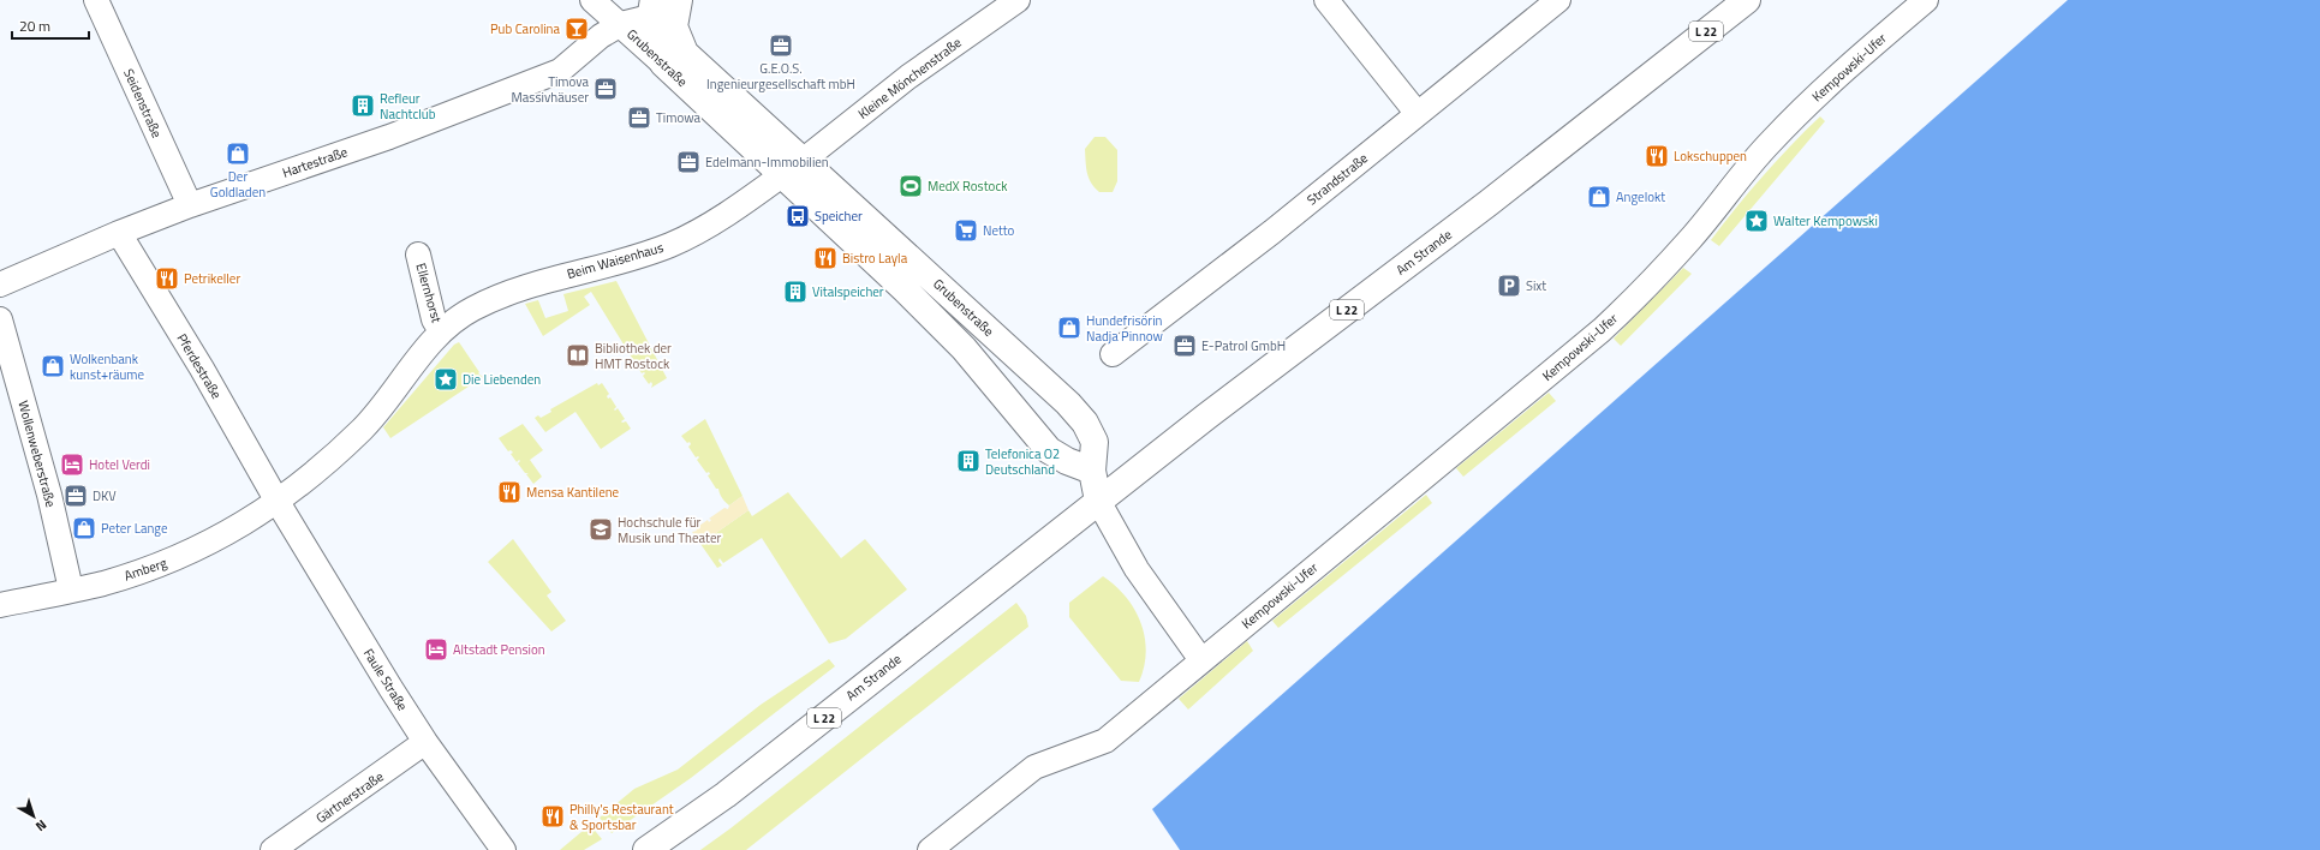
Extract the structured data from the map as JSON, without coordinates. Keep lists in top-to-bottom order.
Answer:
{
  "streets": {
    "main road": ["L 22", "Grubenstraße", "Am Strande"],
    "street": [
      "Kempowski-Ufer",
      "Kleine Mönchenstraße",
      "Seidenstraße",
      "Hartestraße",
      "Strandstraße",
      "Beim Waisenhaus",
      "Ellernhorst",
      "Pferdestraße",
      "Wollenweberstraße",
      "Amberg",
      "Faule Straße",
      "Gärtnerstraße"
    ]
  },
  "crossings": [
    ["Grubenstraße", "Kleine Mönchenstraße"],
    ["Grubenstraße", "Hartestraße"],
    ["Grubenstraße", "Am Strande"],
    ["Grubenstraße", "Beim Waisenhaus"],
    ["Kleine Mönchenstraße", "Beim Waisenhaus"],
    ["Seidenstraße", "Hartestraße"],
    ["Hartestraße", "Pferdestraße"],
    ["Beim Waisenhaus", "Ellernhorst"],
    ["Beim Waisenhaus", "Pferdestraße"],
    ["Beim Waisenhaus", "Amberg"],
    ["Beim Waisenhaus", "Faule Straße"],
    ["Pferdestraße", "Amberg"],
    ["Pferdestraße", "Faule Straße"],
    ["Wollenweberstraße", "Amberg"],
    ["Amberg", "Faule Straße"],
    ["Faule Straße", "Gärtnerstraße"]
  ],
  "places": {
    "bar": ["Pub Carolina"],
    "office": [
      "G.E.O.S. Ingenieurgesellschaft mbH",
      "Timova Massivhäuser",
      "Timowa",
      "Edelmann-Immobilien",
      "E-Patrol GmbH",
      "DKV"
    ],
    "building": ["Refleur Nachtclub", "Vitalspeicher", "Telefonica O2 Deutschland"],
    "shop": [
      "Der Goldladen",
      "Angelokt",
      "Hundefrisörin Nadja Pinnow",
      "Wolkenbank kunst+räume",
      "Peter Lange"
    ],
    "restaurant": [
      "Lokschuppen",
      "Bistro Layla",
      "Petrikeller",
      "Mensa Kantilene",
      "Philly's Restaurant & Sportsbar"
    ],
    "sports": ["MedX Rostock"],
    "bus stop": ["Speicher"],
    "place": ["Walter Kempowski", "Die Liebenden"],
    "supermarket": ["Netto"],
    "parking": ["Sixt"],
    "library": ["Bibliothek der HMT Rostock"],
    "hotel": ["Hotel Verdi", "Altstadt Pension"],
    "school or university": ["Hochschule für Musik und Theater"]
  },
  "scale_bar": "20 m",
  "north": "bottom right"
}
